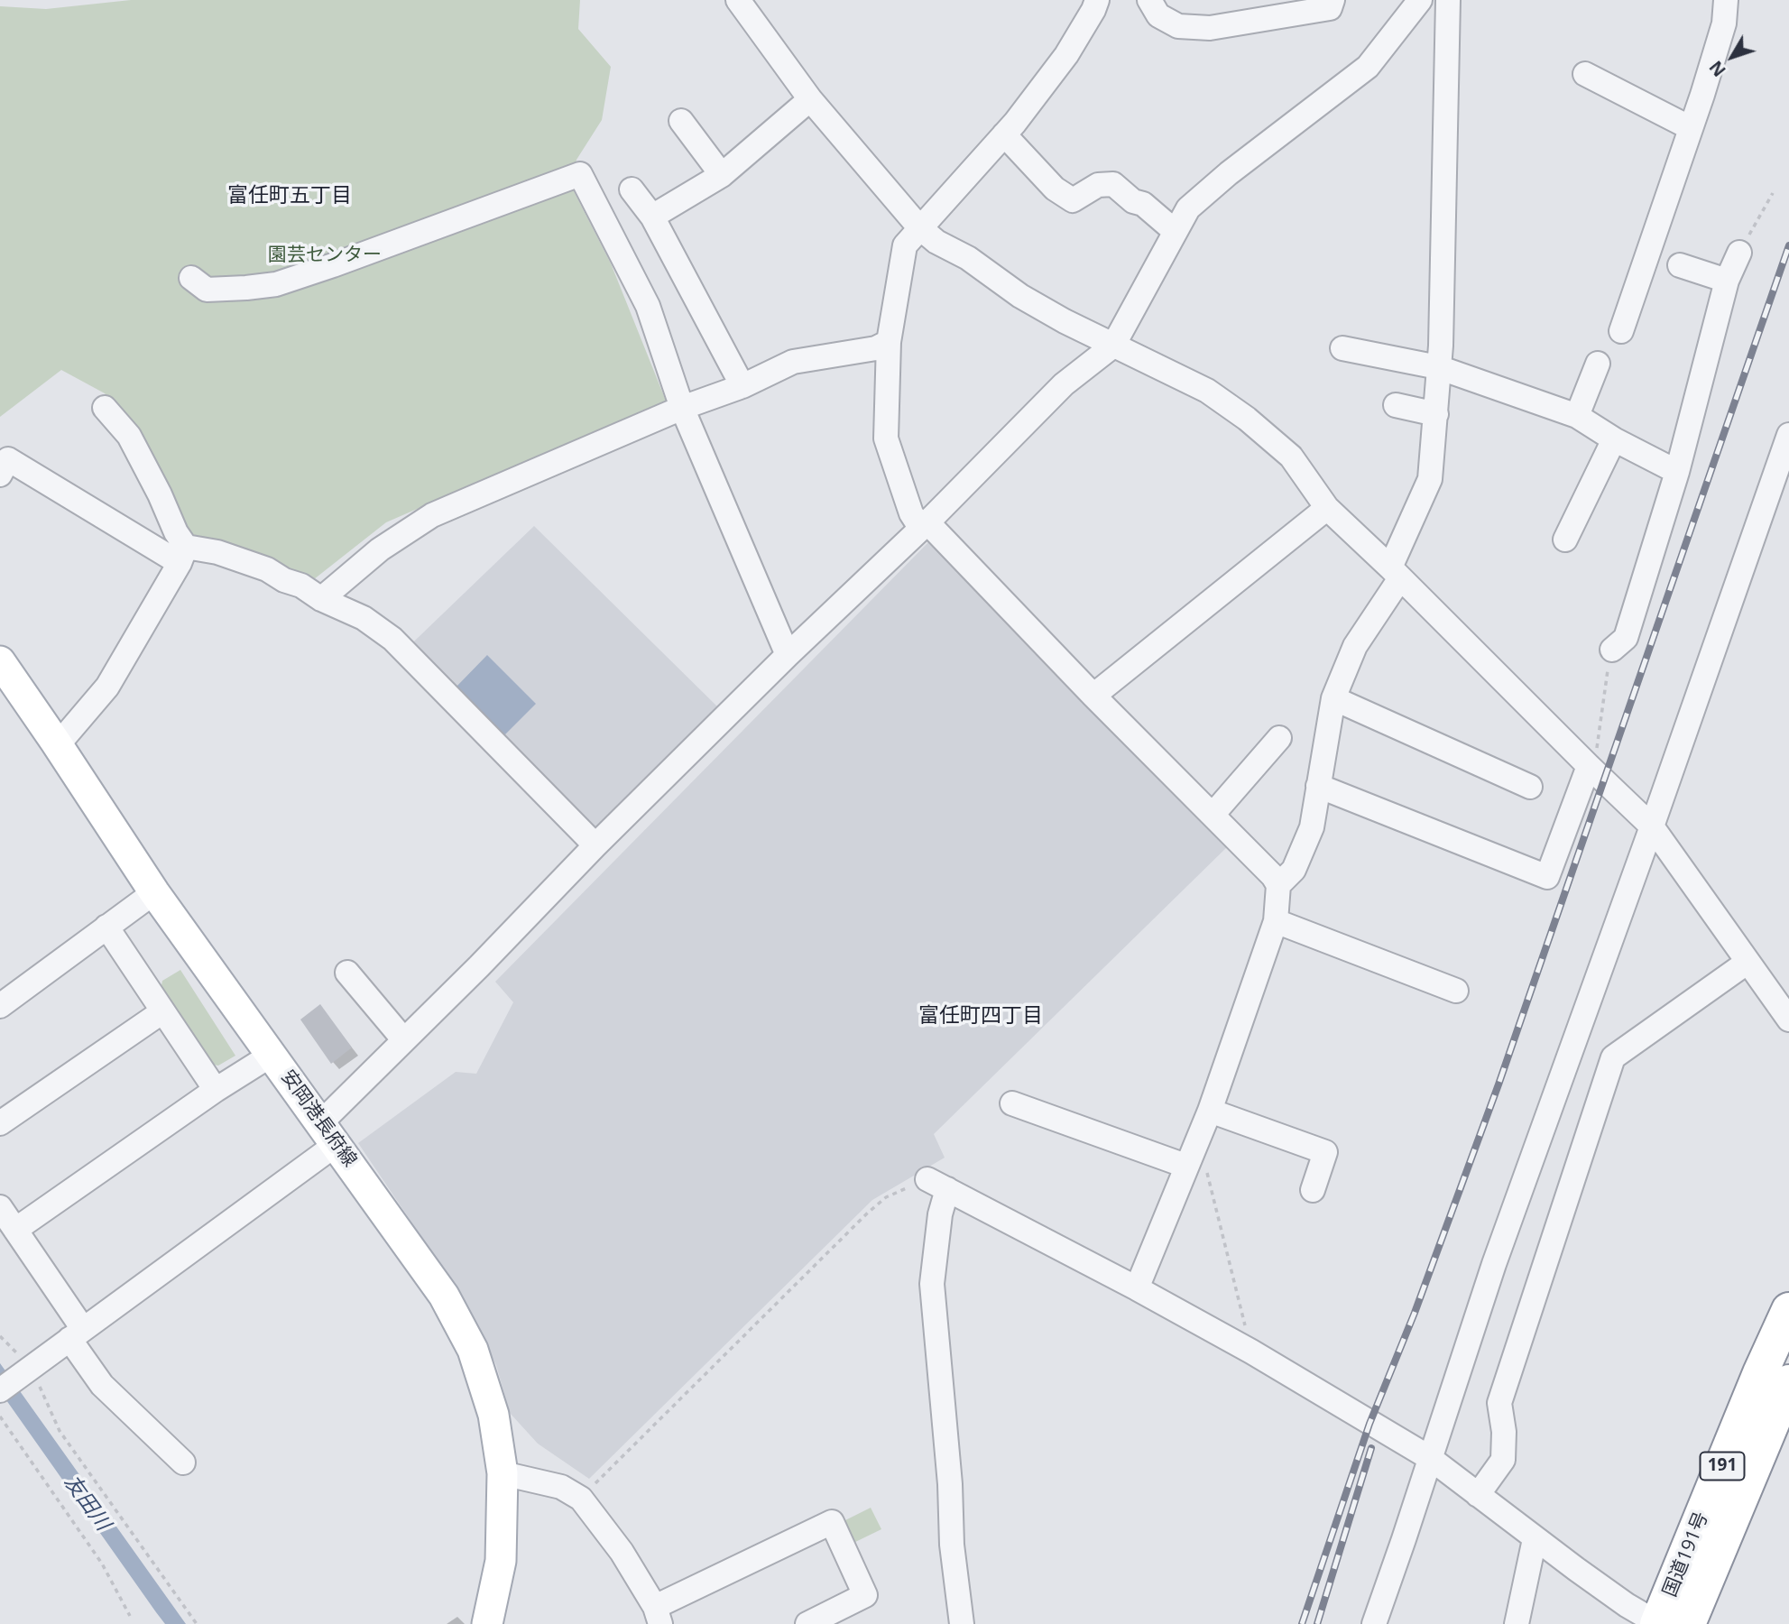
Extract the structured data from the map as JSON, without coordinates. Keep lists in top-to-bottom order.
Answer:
{
  "streets": {
    "highway": ["191", "国道191号"],
    "main road": ["安岡港長府線"]
  },
  "districts": ["富任町五丁目", "富任町四丁目"],
  "water": ["友田川"],
  "parks": ["園芸センター"],
  "north": "bottom left"
}
